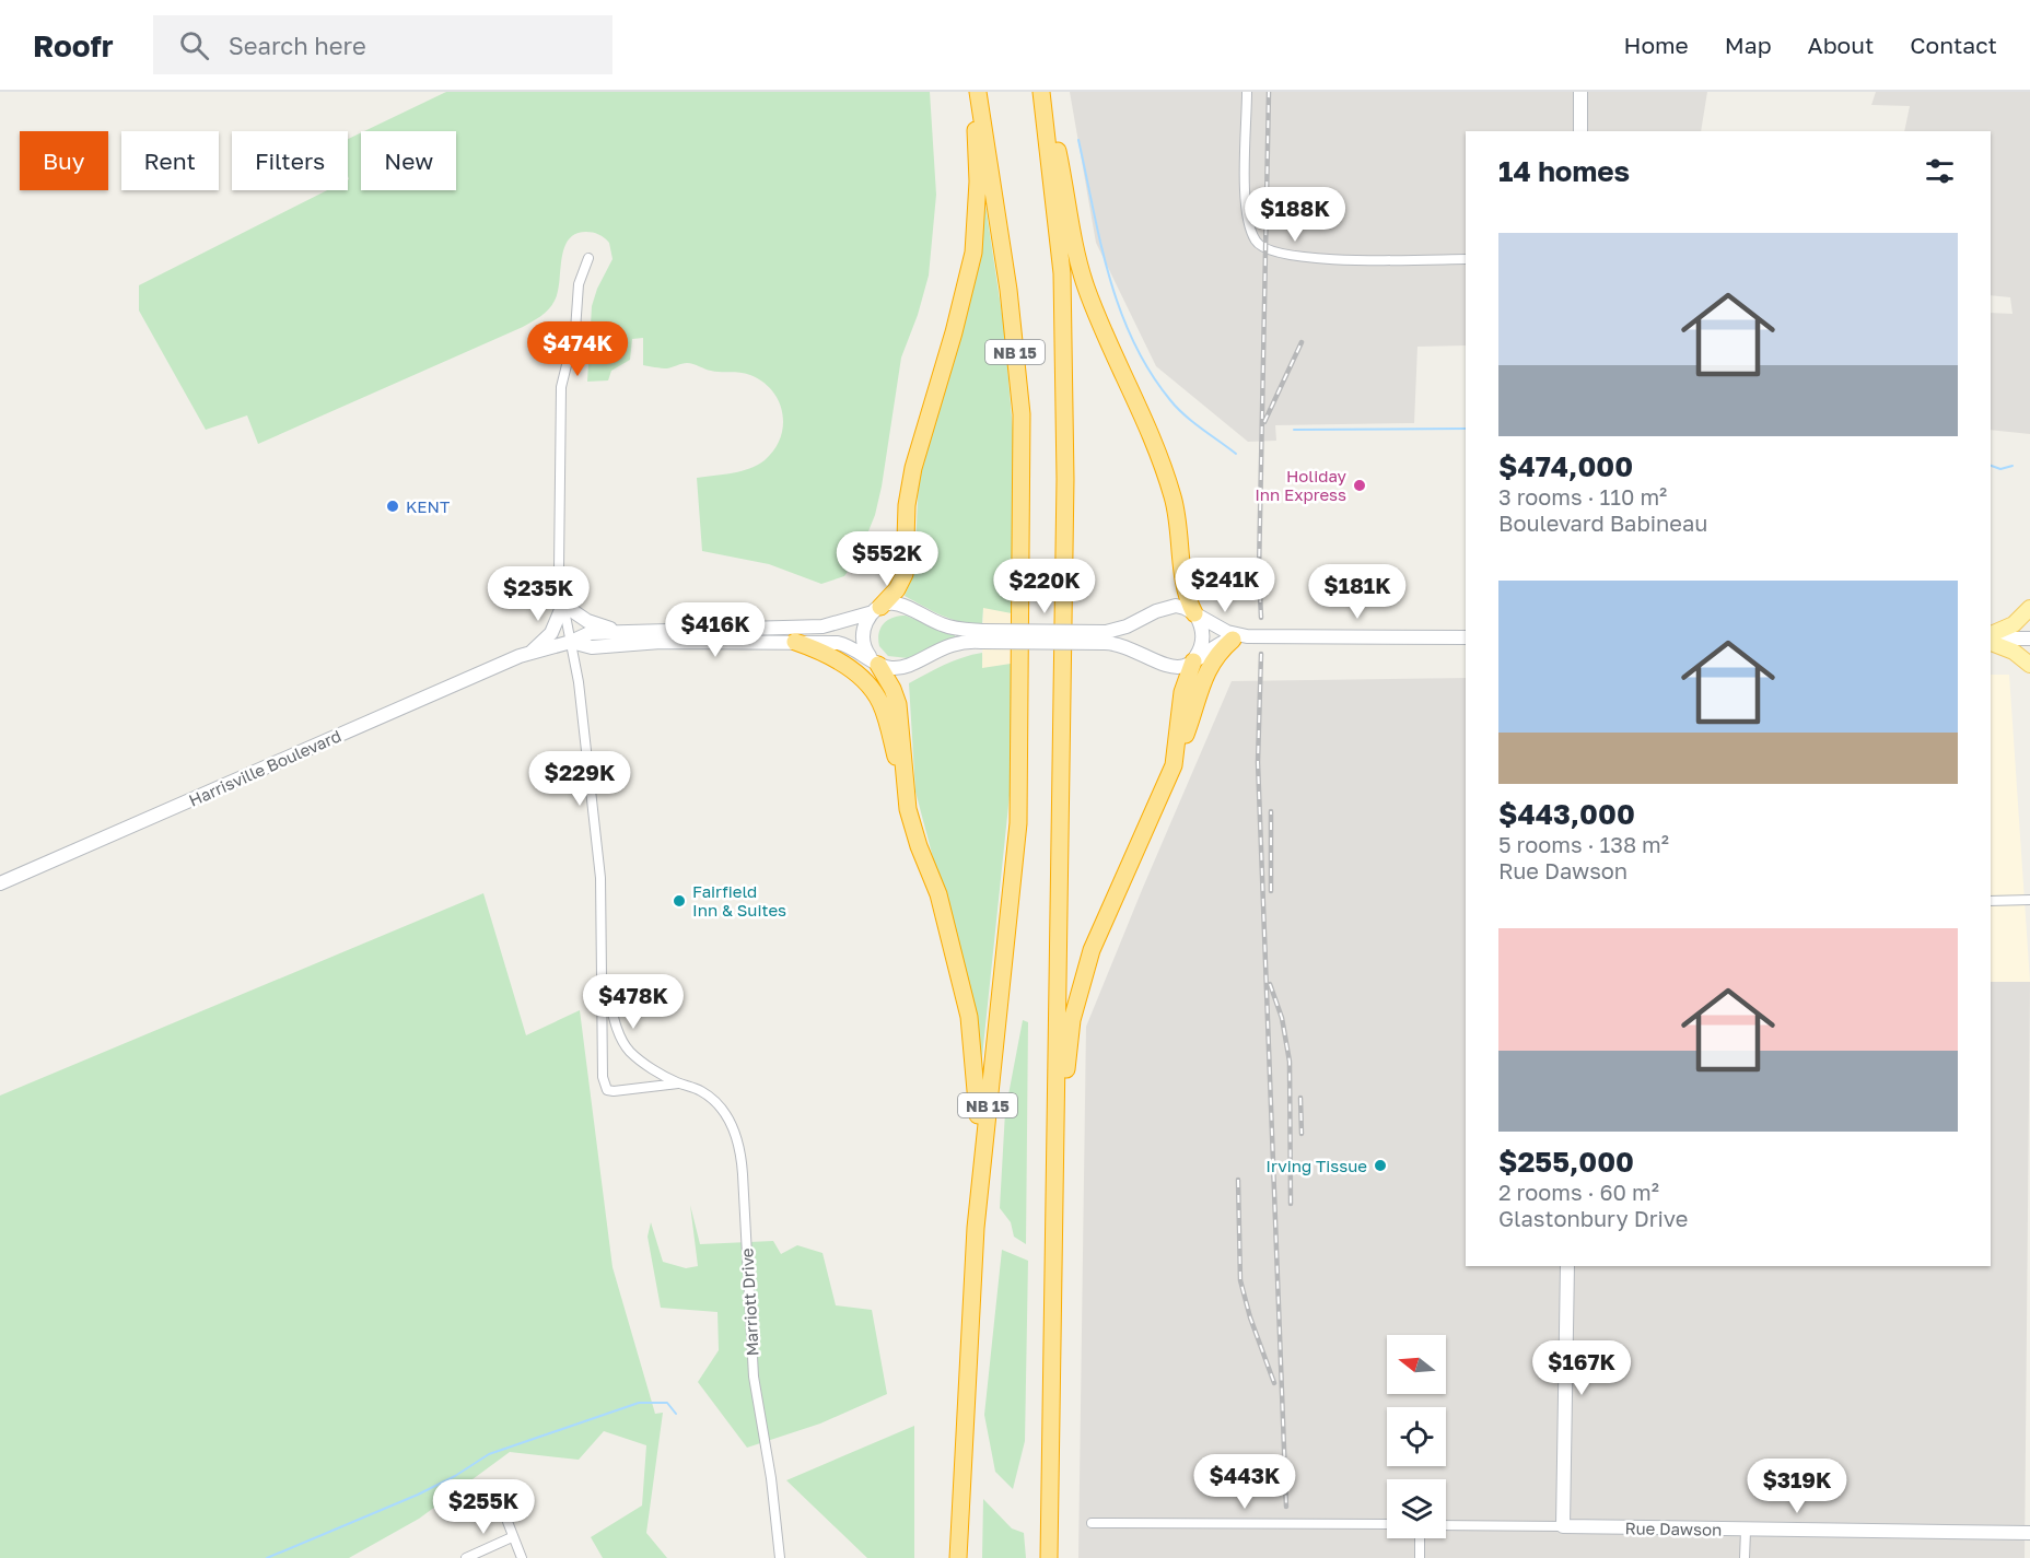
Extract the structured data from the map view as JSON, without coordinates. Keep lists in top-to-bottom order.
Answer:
{
  "streets": {
    "highway": ["NB 15"],
    "main road": ["Harrisville Boulevard", "Rue Dawson"],
    "street": ["Marriott Drive"]
  },
  "places": [
    "Holiday Inn Express",
    "KENT",
    "Fairfield Inn & Suites",
    "Irving Tissue"
  ],
  "north": "left",
  "page": {
    "header": "Roofr",
    "search": "Search here",
    "nav": [
      "Home",
      "Map",
      "About",
      "Contact"
    ],
    "chip": [
      "Buy",
      "Rent",
      "Filters",
      "New"
    ],
    "heading": "14 homes",
    "price": [
      "$188K",
      "$474K",
      "$552K",
      "$241K",
      "$220K",
      "$181K",
      "$235K",
      "$416K",
      "$229K",
      "$478K",
      "$167K",
      "$443K",
      "$319K",
      "$255K"
    ],
    "list": [
      {
        "name": "$474,000",
        "note": "3 rooms · 110 m² · Boulevard Babineau"
      },
      {
        "name": "$443,000",
        "note": "5 rooms · 138 m² · Rue Dawson"
      },
      {
        "name": "$255,000",
        "note": "2 rooms · 60 m² · Glastonbury Drive"
      }
    ]
  }
}
